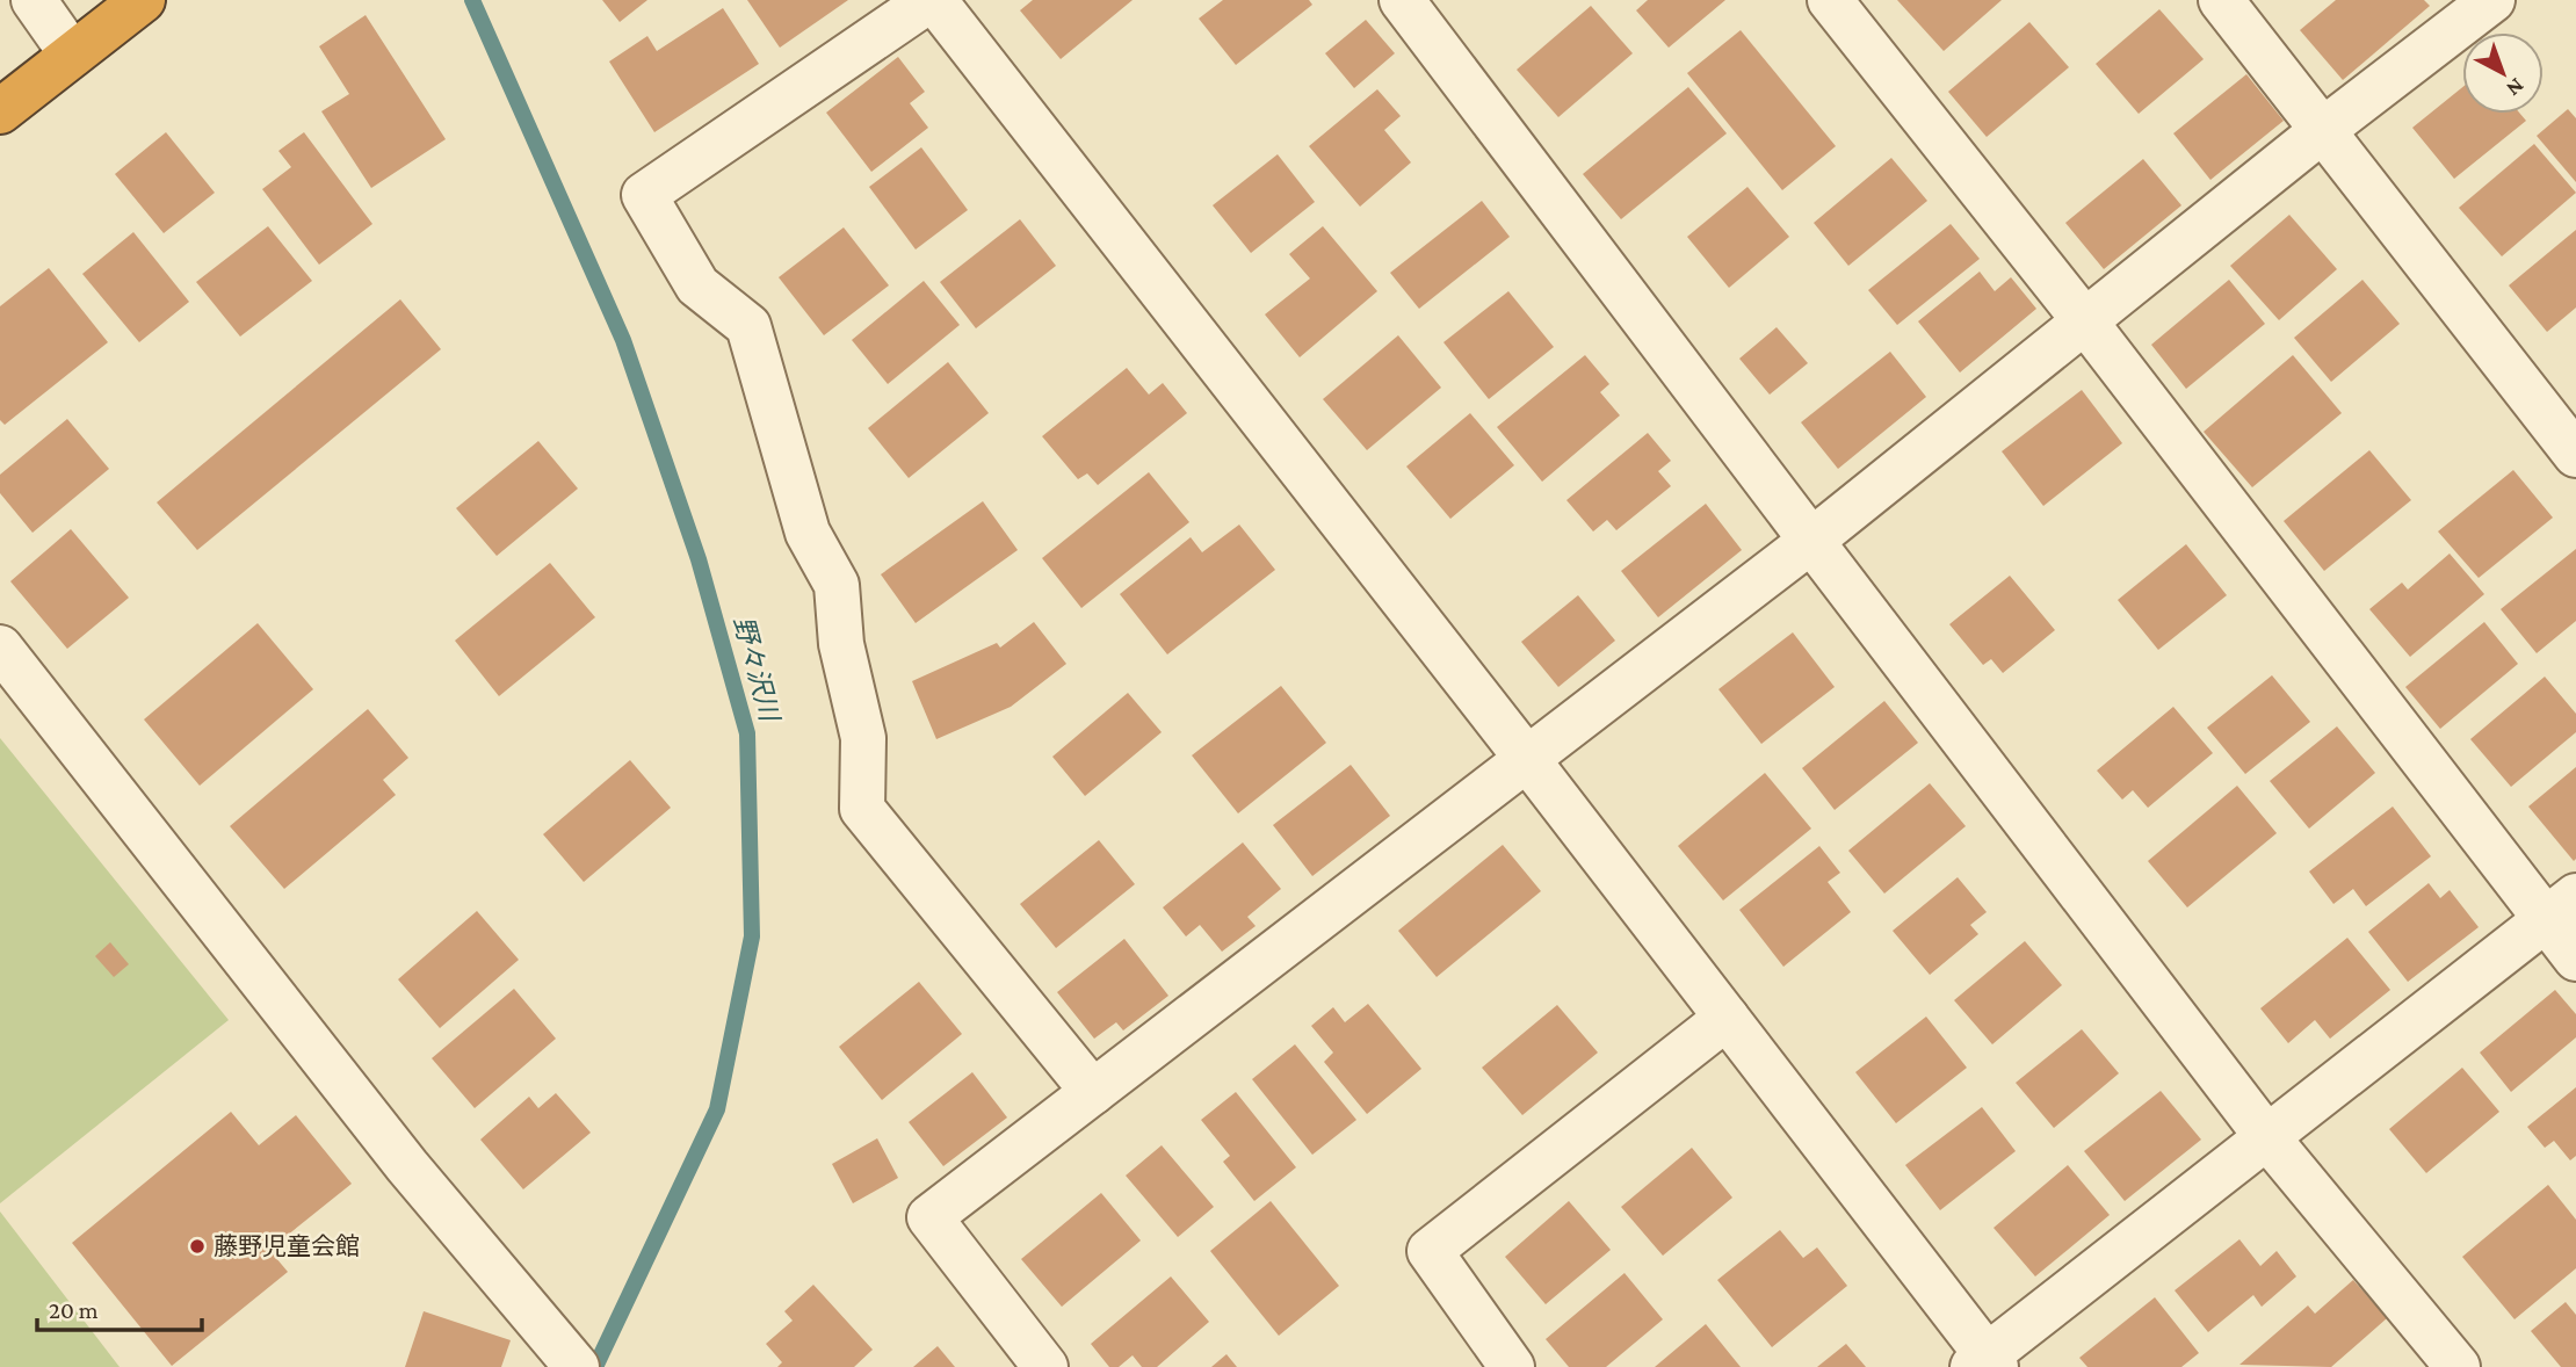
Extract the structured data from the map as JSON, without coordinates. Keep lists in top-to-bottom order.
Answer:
{
  "water": ["野々沢川"],
  "places": ["藤野児童会館"],
  "scale_bar": "20 m",
  "north": "bottom right"
}
